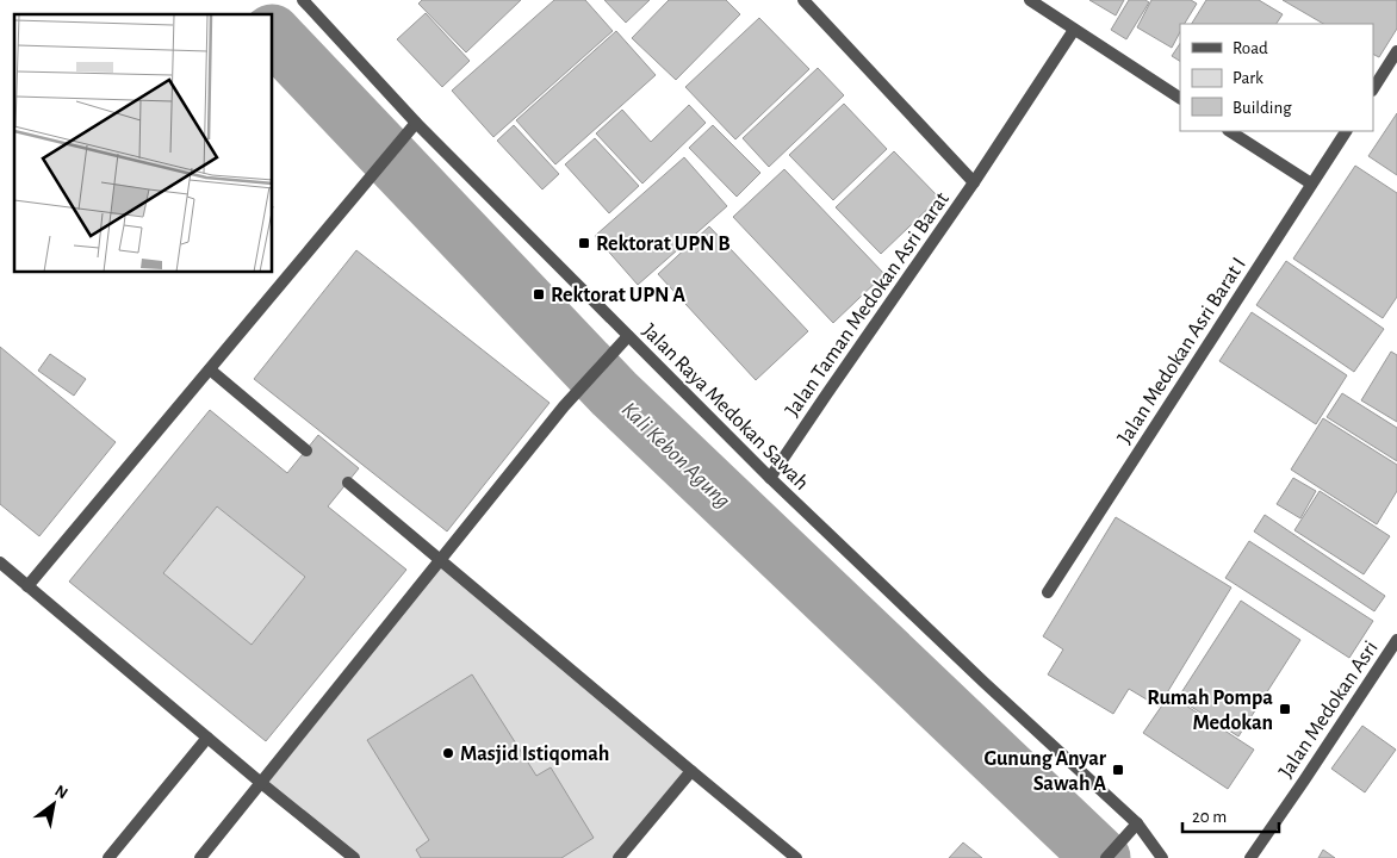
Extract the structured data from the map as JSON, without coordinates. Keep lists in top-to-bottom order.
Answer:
{
  "streets": {
    "street": [
      "Jalan Taman Medokan Asri Barat",
      "Jalan Medokan Asri Barat I",
      "Jalan Raya Medokan Sawah",
      "Jalan Medokan Asri"
    ]
  },
  "crossings": [
    ["Jalan Taman Medokan Asri Barat", "Jalan Raya Medokan Sawah"]
  ],
  "water": ["Kali Kebon Agung"],
  "places": {
    "transit": [
      "Rektorat UPN B",
      "Rektorat UPN A",
      "Rumah Pompa Medokan",
      "Gunung Anyar Sawah A"
    ],
    "other": ["Masjid Istiqomah"]
  },
  "legend": ["Road", "Park", "Building"],
  "scale_bar": "20 m",
  "north": "top right"
}
